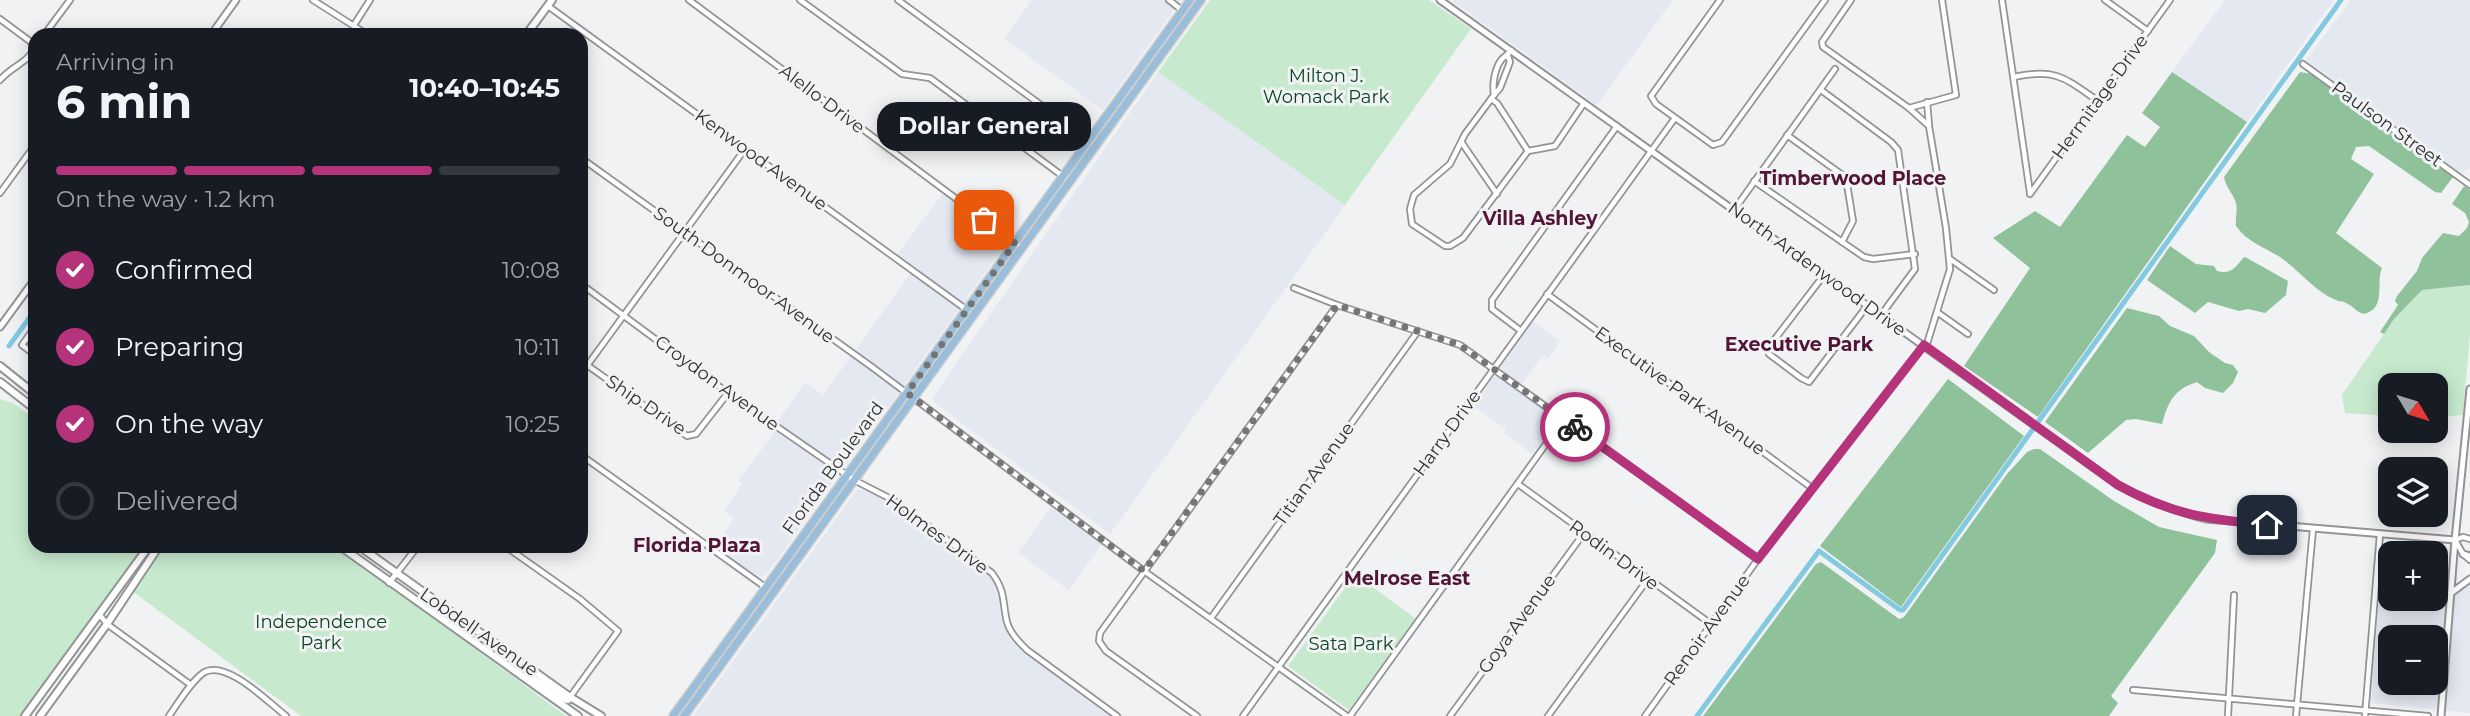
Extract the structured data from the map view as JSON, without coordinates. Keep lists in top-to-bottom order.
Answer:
{
  "streets": {
    "main road": ["Florida Boulevard", "Lobdell Avenue"],
    "street": [
      "Hermitage Drive",
      "Alello Drive",
      "Paulson Street",
      "Kenwood Avenue",
      "North Ardenwood Drive",
      "South Donmoor Avenue",
      "Croydon Avenue",
      "Executive Park Avenue",
      "Ship Drive",
      "Harry Drive",
      "Titian Avenue",
      "Holmes Drive",
      "Rodin Drive",
      "Goya Avenue",
      "Renoir Avenue"
    ]
  },
  "crossings": [
    ["Alello Drive", "Florida Boulevard"],
    ["Kenwood Avenue", "Florida Boulevard"],
    ["North Ardenwood Drive", "Harry Drive"],
    ["North Ardenwood Drive", "Renoir Avenue"],
    ["South Donmoor Avenue", "Harry Drive"],
    ["South Donmoor Avenue", "Florida Boulevard"],
    ["South Donmoor Avenue", "Titian Avenue"],
    ["Croydon Avenue", "Ship Drive"],
    ["Croydon Avenue", "Florida Boulevard"],
    ["Croydon Avenue", "Holmes Drive"],
    ["Executive Park Avenue", "Harry Drive"],
    ["Executive Park Avenue", "Renoir Avenue"],
    ["Florida Boulevard", "Holmes Drive"],
    ["Rodin Drive", "Goya Avenue"],
    ["Rodin Drive", "Renoir Avenue"]
  ],
  "districts": [
    "Timberwood Place",
    "Villa Ashley",
    "Executive Park",
    "Florida Plaza",
    "Melrose East"
  ],
  "parks": ["Milton J. Womack Park", "Independence Park", "Sata Park"],
  "places": ["Dollar General"],
  "north": "bottom right",
  "page": {
    "heading": ["6 min", "Arriving in", "10:40–10:45"],
    "bubble": "Dollar General",
    "bar": "On the way · 1.2 km",
    "list": [
      ["Confirmed", "10:08"],
      ["Preparing", "10:11"],
      ["On the way", "10:25"],
      "Delivered"
    ],
    "map_buttons": ["+", "−"]
  }
}
